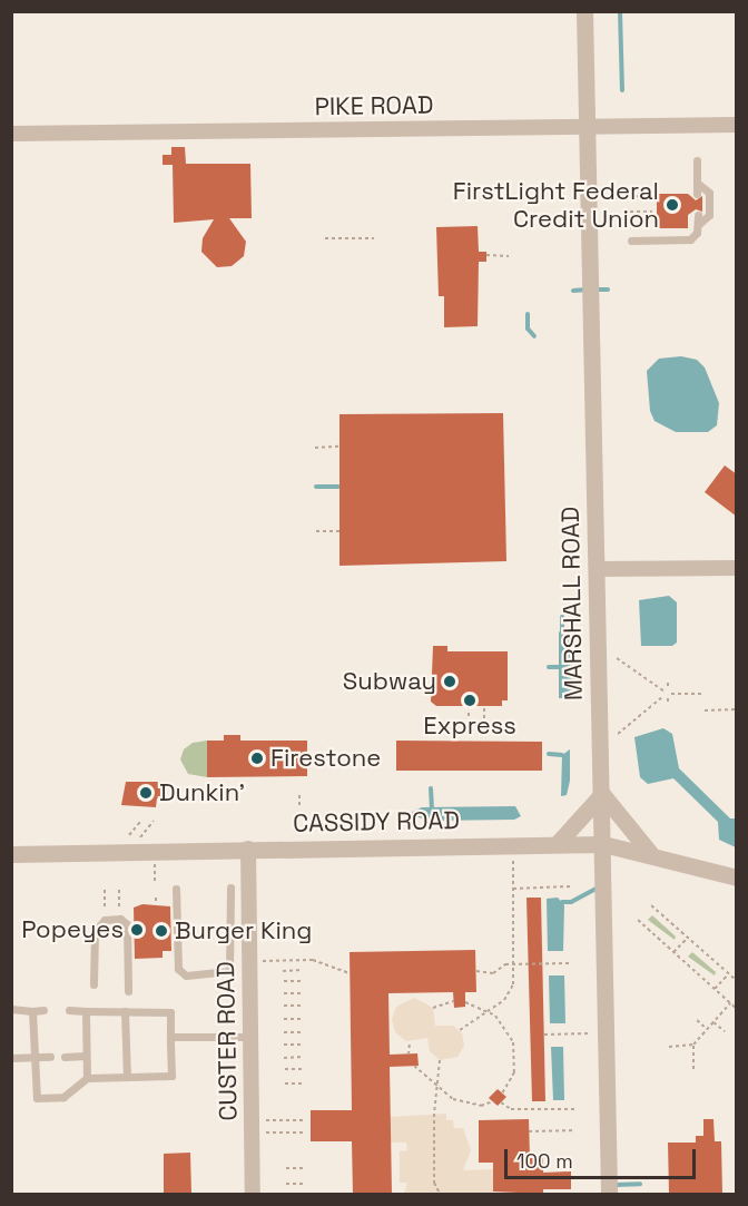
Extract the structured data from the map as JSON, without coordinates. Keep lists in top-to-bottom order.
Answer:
{
  "streets": {
    "street": [
      "PIKE ROAD",
      "MARSHALL ROAD",
      "CASSIDY ROAD",
      "CUSTER ROAD"
    ]
  },
  "crossings": [
    ["PIKE ROAD", "MARSHALL ROAD"],
    ["MARSHALL ROAD", "CASSIDY ROAD"],
    ["CASSIDY ROAD", "CUSTER ROAD"]
  ],
  "places": [
    "FirstLight Federal Credit Union",
    "Subway",
    "Express",
    "Firestone",
    "Dunkin'",
    "Popeyes",
    "Burger King"
  ],
  "scale_bar": "100 m"
}
